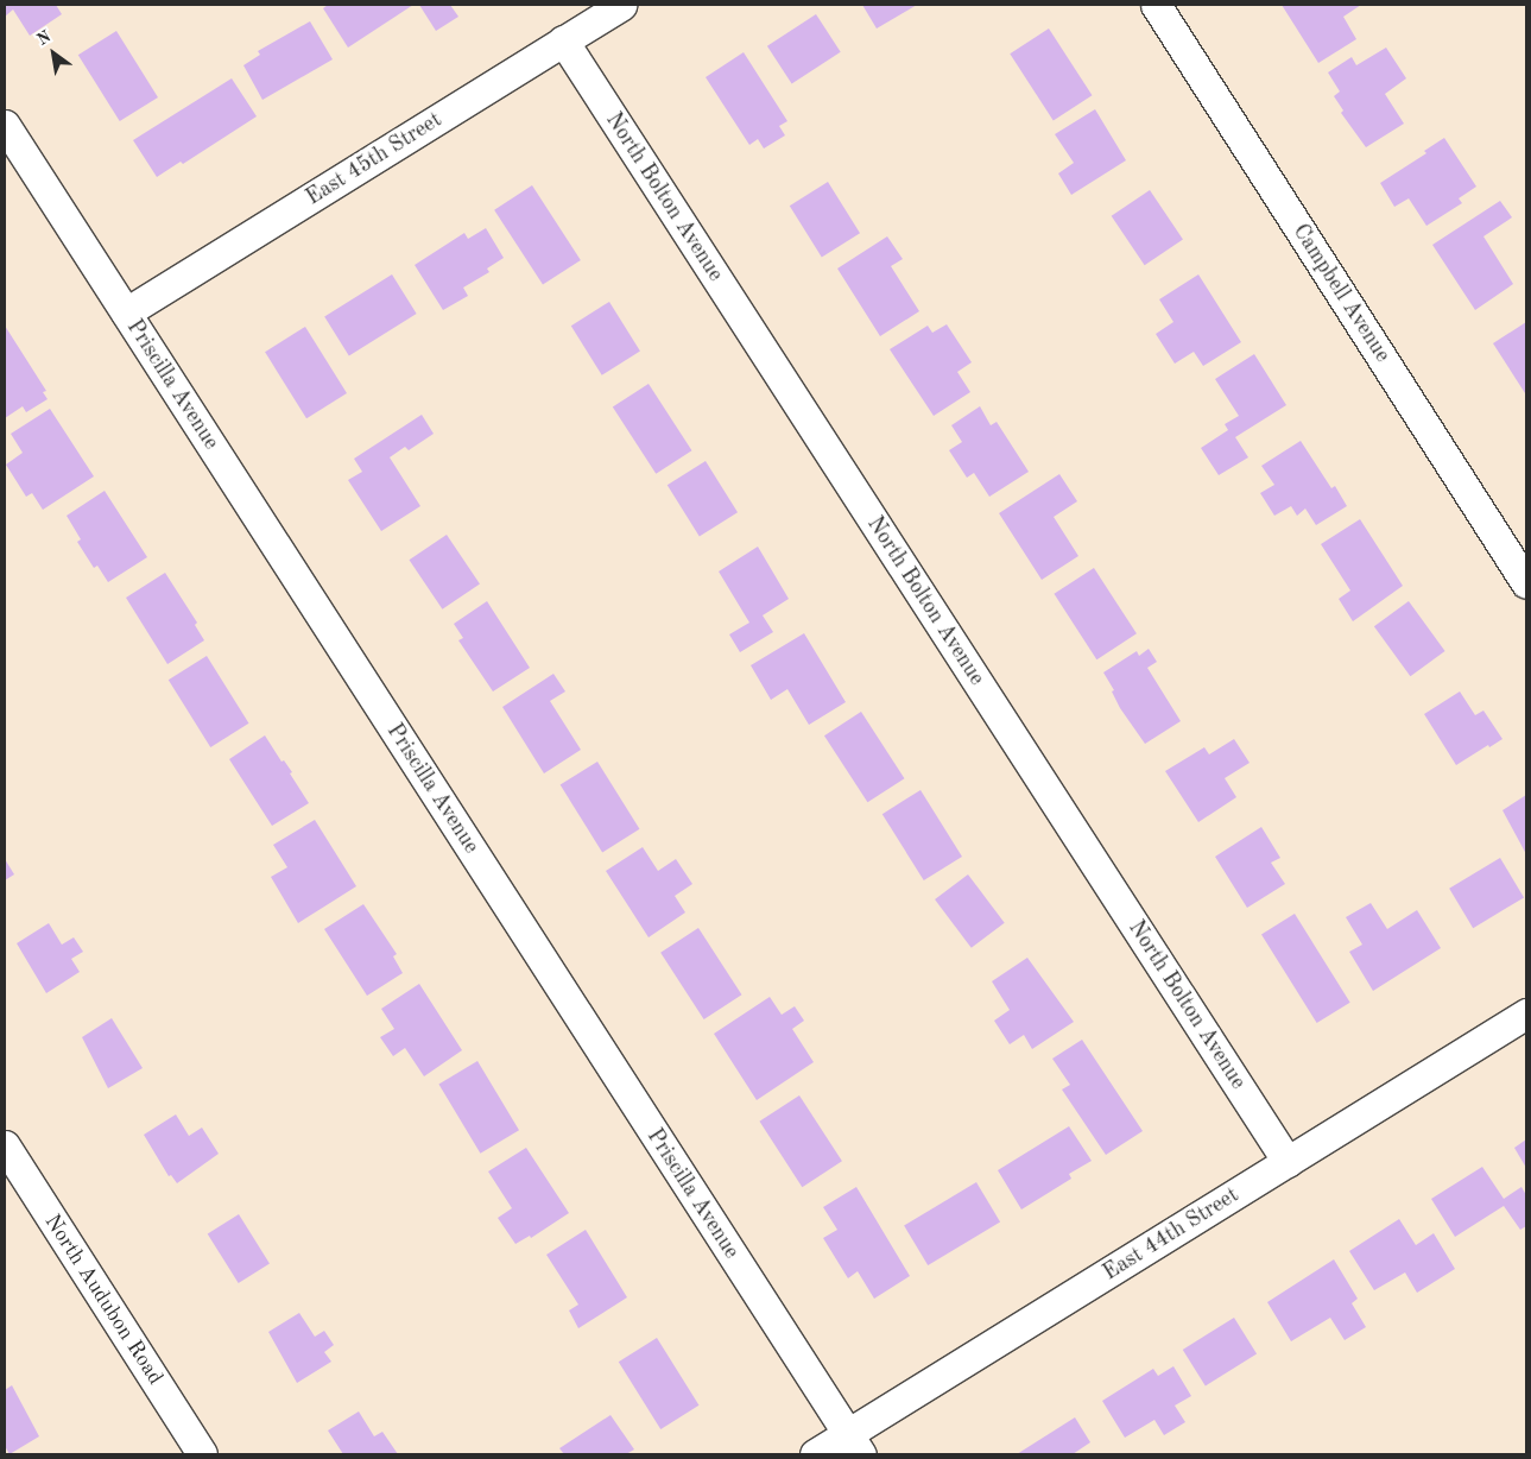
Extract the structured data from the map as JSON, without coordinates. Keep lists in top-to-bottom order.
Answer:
{
  "streets": {
    "street": [
      "East 45th Street",
      "North Bolton Avenue",
      "Campbell Avenue",
      "Priscilla Avenue",
      "East 44th Street",
      "North Audubon Road"
    ]
  },
  "crossings": [
    ["East 45th Street", "North Bolton Avenue"],
    ["East 45th Street", "Priscilla Avenue"],
    ["North Bolton Avenue", "East 44th Street"],
    ["Priscilla Avenue", "East 44th Street"]
  ],
  "north": "top left"
}
